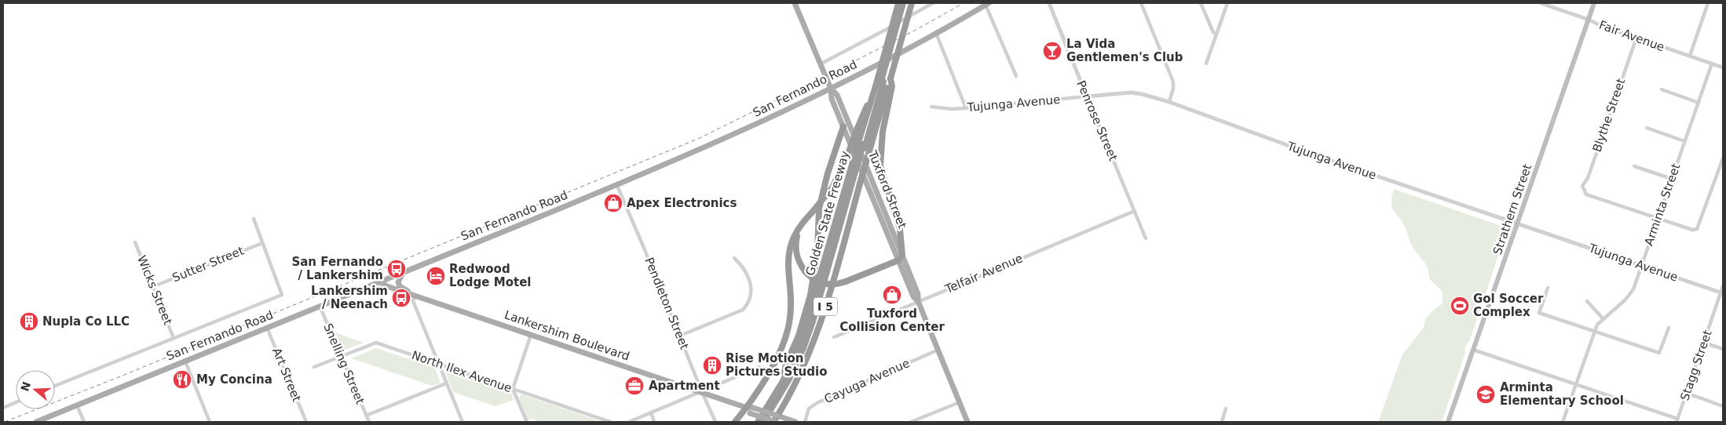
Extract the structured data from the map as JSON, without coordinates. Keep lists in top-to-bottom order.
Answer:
{
  "streets": {
    "highway": ["Golden State Freeway", "I 5"],
    "main road": [
      "San Fernando Road",
      "Tuxford Street",
      "Strathern Street",
      "Lankershim Boulevard"
    ],
    "street": [
      "Fair Avenue",
      "Tujunga Avenue",
      "Blythe Street",
      "Penrose Street",
      "Arminta Street",
      "Sutter Street",
      "Telfair Avenue",
      "Wicks Street",
      "Pendleton Street",
      "Snelling Street",
      "Stagg Street",
      "North Ilex Avenue",
      "Art Street",
      "Cayuga Avenue"
    ]
  },
  "crossings": [
    ["Fair Avenue", "Blythe Street"],
    ["Fair Avenue", "Arminta Street"],
    ["Fair Avenue", "Strathern Street"],
    ["San Fernando Road", "Tuxford Street"],
    ["San Fernando Road", "Sutter Street"],
    ["San Fernando Road", "Wicks Street"],
    ["San Fernando Road", "Pendleton Street"],
    ["San Fernando Road", "Lankershim Boulevard"],
    ["San Fernando Road", "Snelling Street"],
    ["San Fernando Road", "Art Street"],
    ["Tujunga Avenue", "Penrose Street"],
    ["Tujunga Avenue", "Arminta Street"],
    ["Tujunga Avenue", "Strathern Street"],
    ["Tujunga Avenue", "Stagg Street"],
    ["Blythe Street", "Arminta Street"],
    ["Penrose Street", "Telfair Avenue"],
    ["Tuxford Street", "Telfair Avenue"],
    ["Tuxford Street", "Cayuga Avenue"],
    ["Golden State Freeway", "Lankershim Boulevard"],
    ["Sutter Street", "Wicks Street"],
    ["Pendleton Street", "Lankershim Boulevard"],
    ["Snelling Street", "North Ilex Avenue"]
  ],
  "places": {
    "bar": ["La Vida Gentlemen's Club"],
    "shop": ["Apex Electronics", "Tuxford Collision Center"],
    "bus stop": ["San Fernando / Lankershim", "Lankershim / Neenach"],
    "hotel": ["Redwood Lodge Motel"],
    "sports": ["Gol Soccer Complex"],
    "building": ["Nupla Co LLC", "Rise Motion Pictures Studio"],
    "restaurant": ["My Concina"],
    "office": ["Apartment"],
    "school or university": ["Arminta Elementary School"]
  },
  "north": "left"
}
